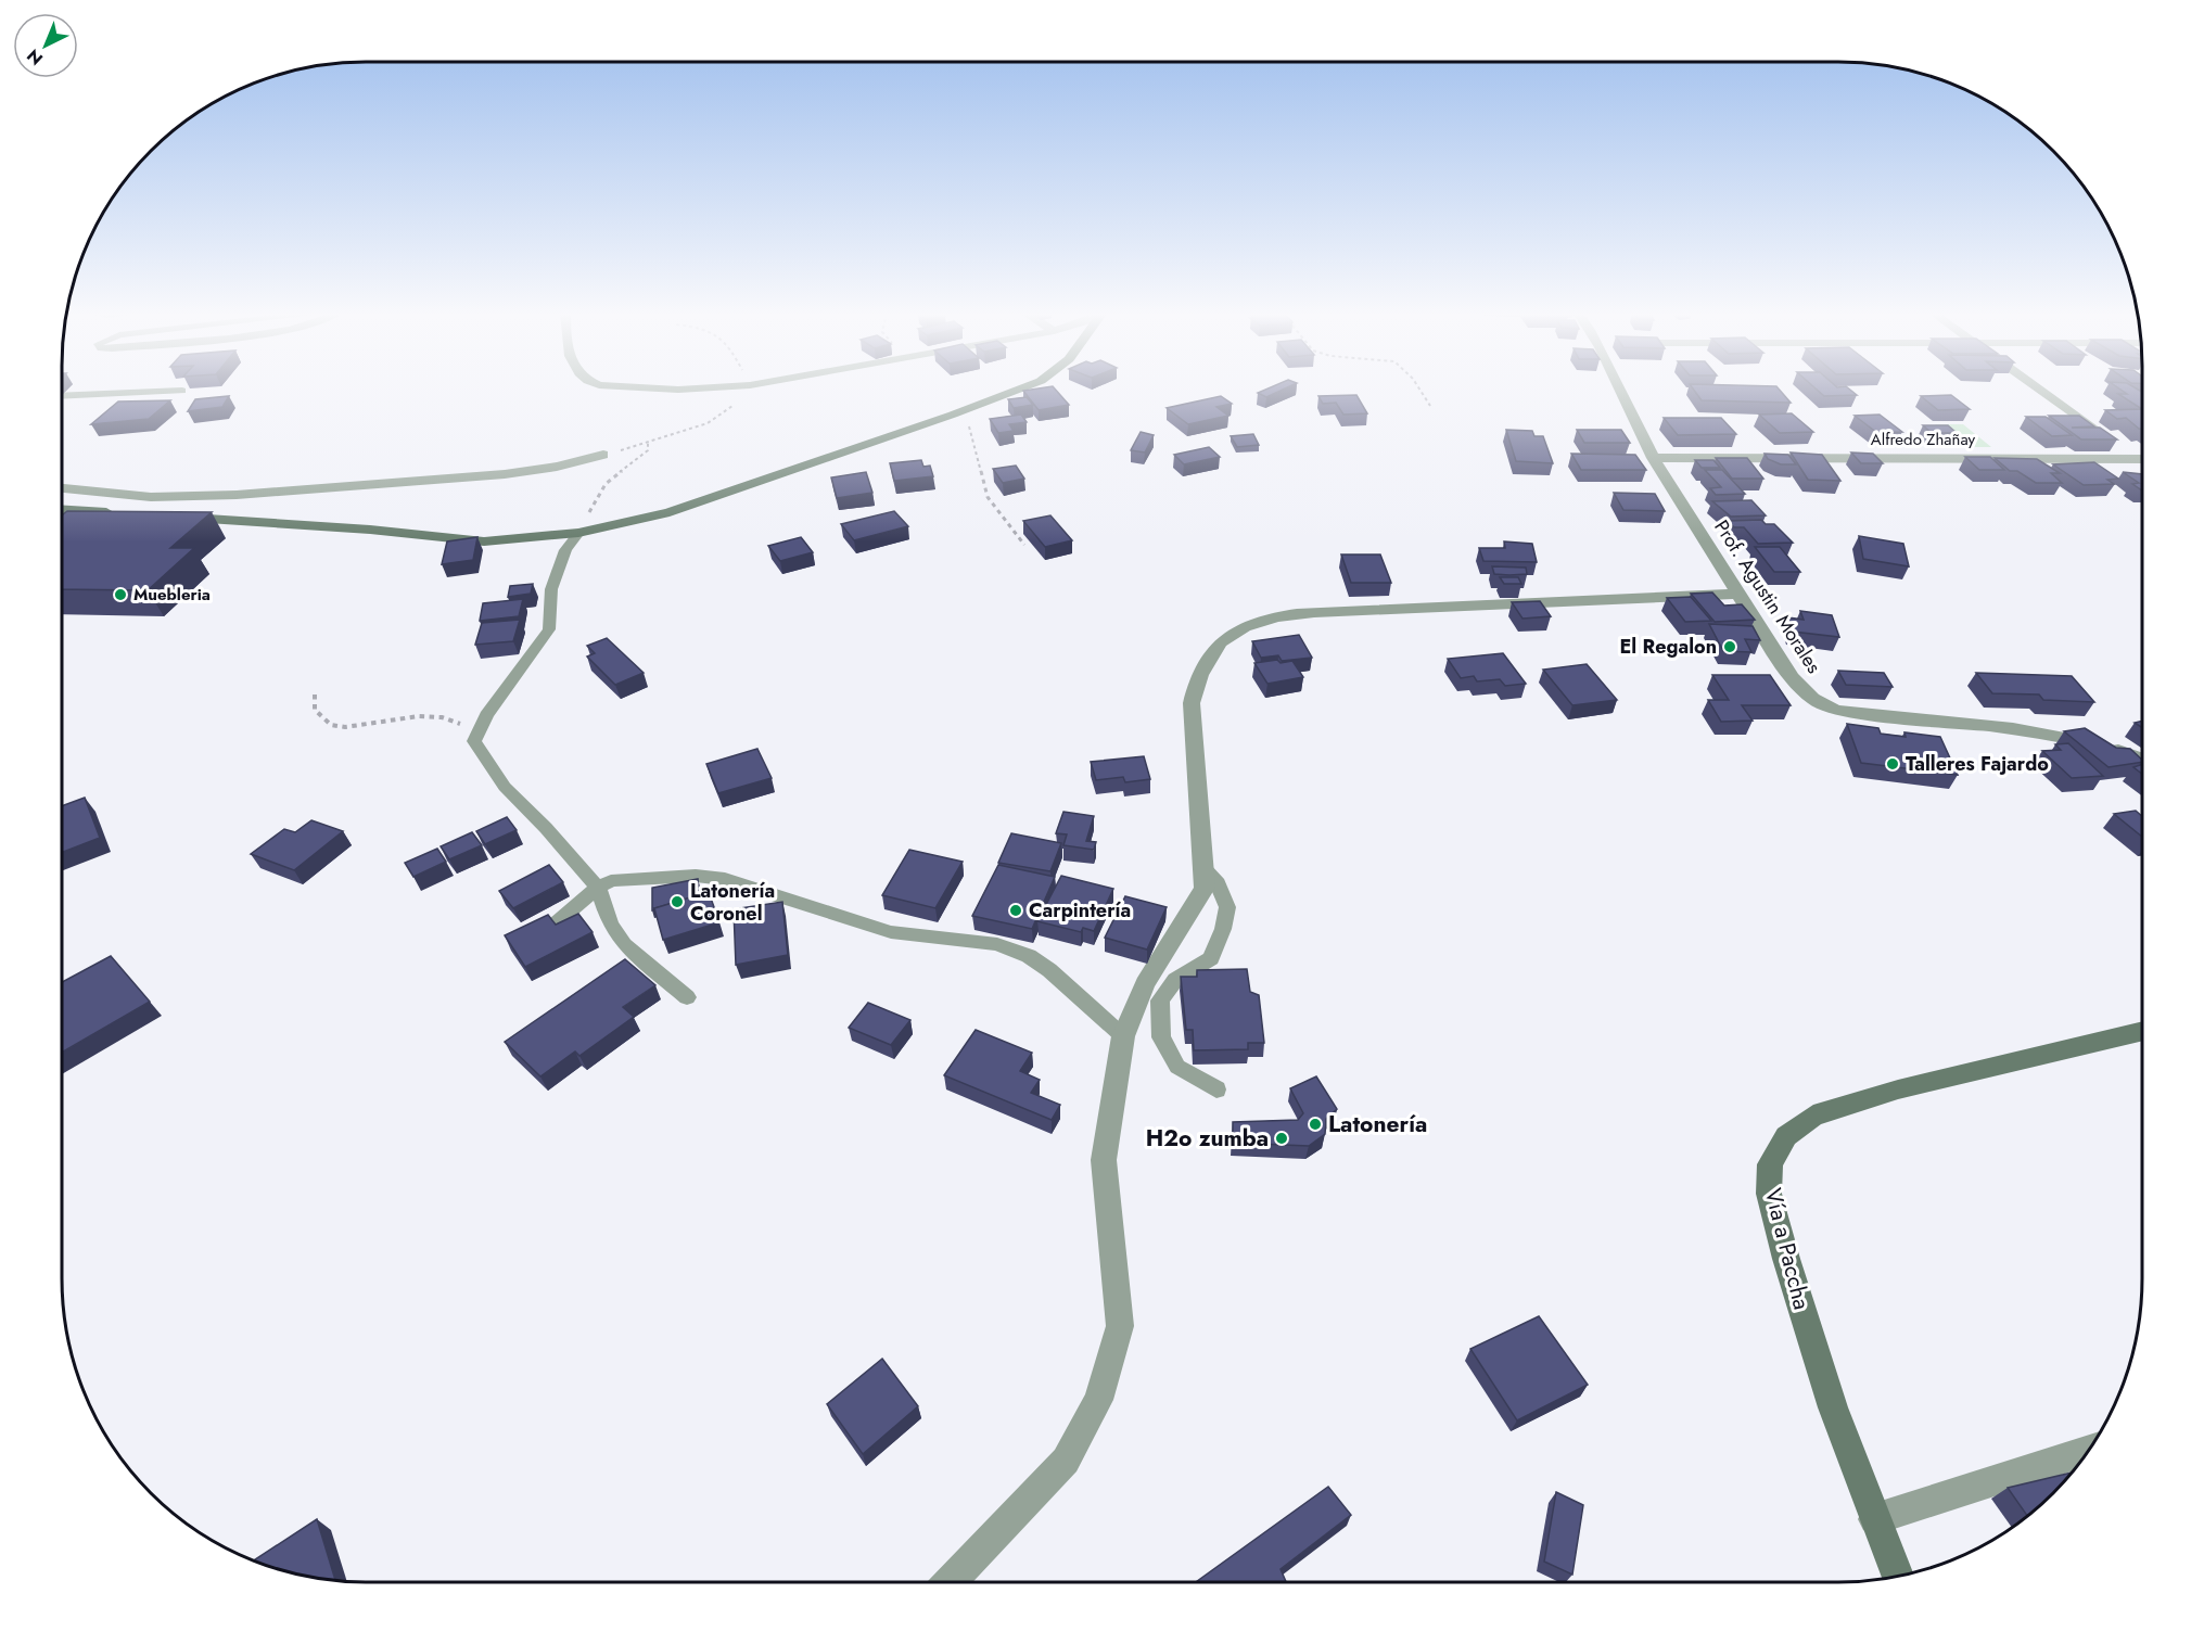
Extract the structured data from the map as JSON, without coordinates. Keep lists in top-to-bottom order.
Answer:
{
  "streets": {
    "street": ["Alfredo Zhañay", "Prof. Agustin Morales", "Vía a Paccha"]
  },
  "crossings": [
    ["Alfredo Zhañay", "Prof. Agustin Morales"]
  ],
  "places": [
    "Muebleria",
    "El Regalon",
    "Talleres Fajardo",
    "Latonería Coronel",
    "Carpintería",
    "Latonería",
    "H2o zumba"
  ],
  "north": "bottom left"
}
